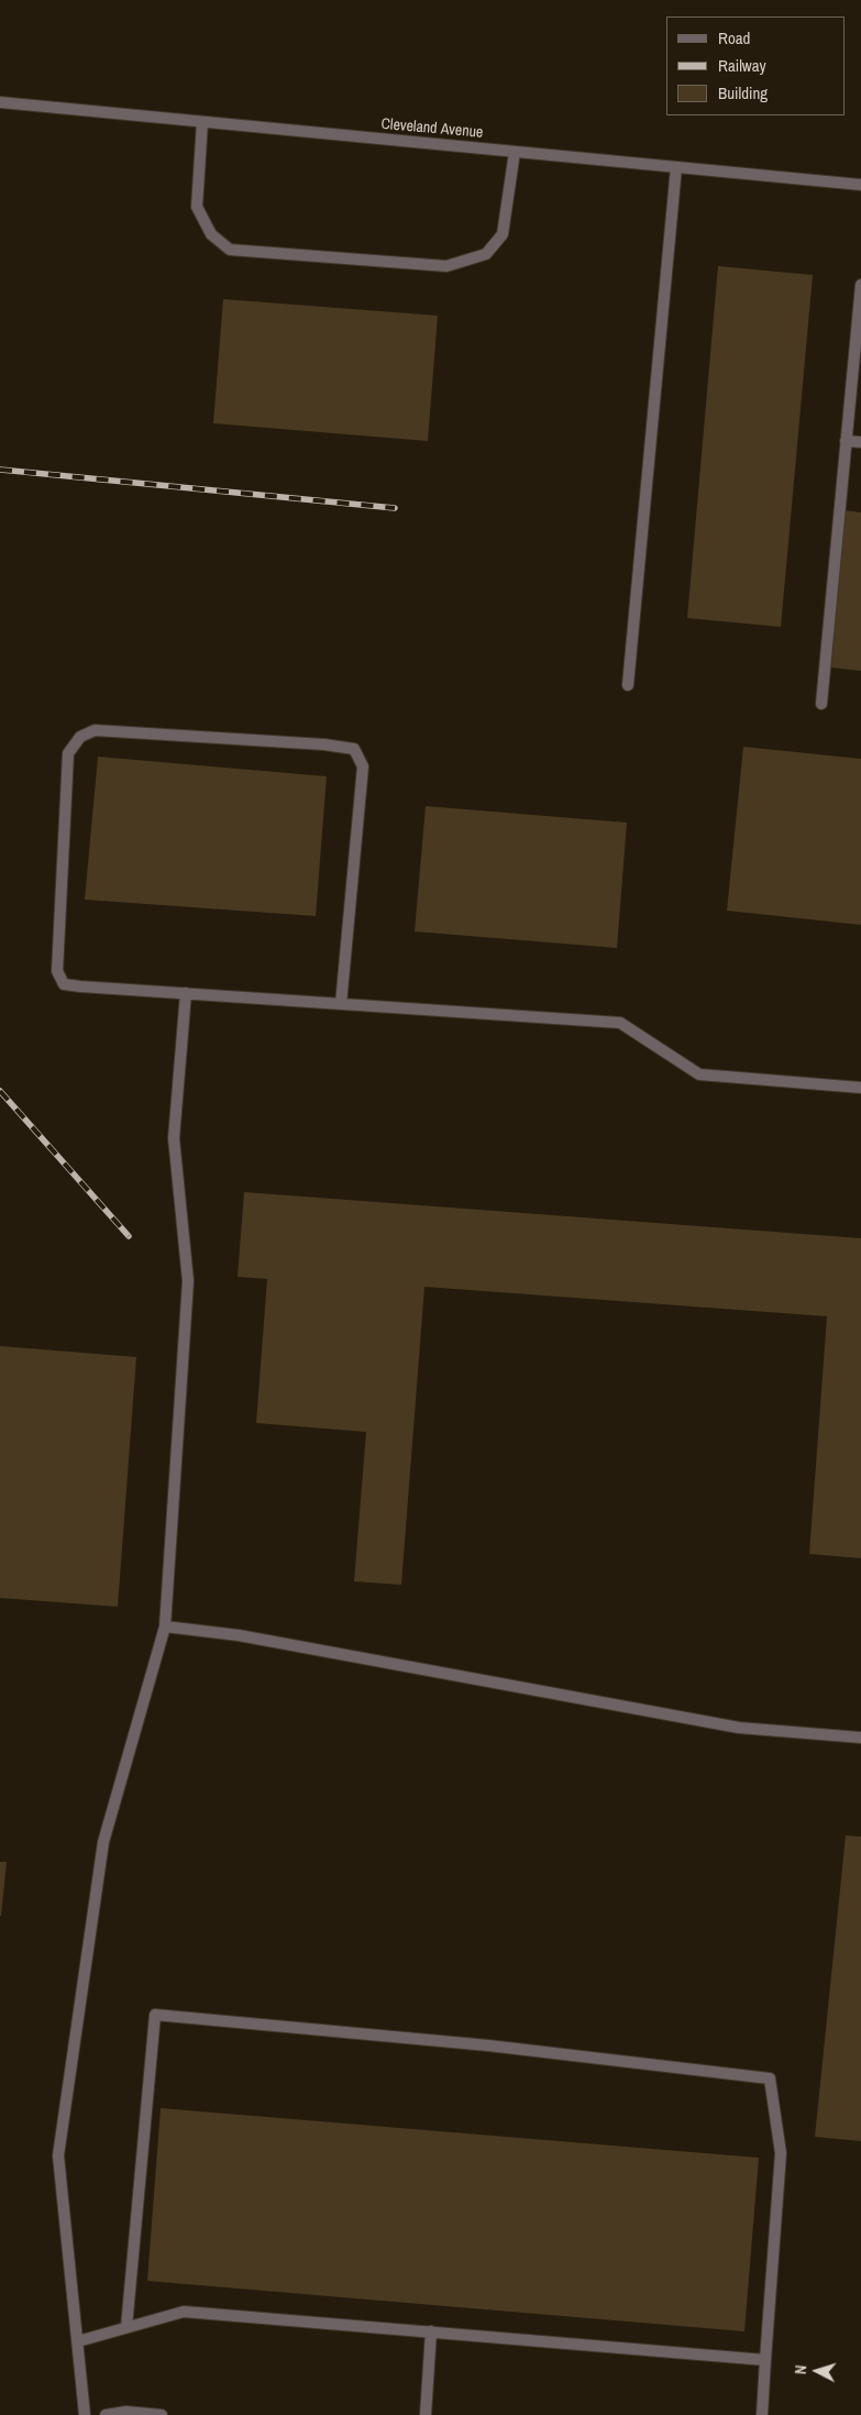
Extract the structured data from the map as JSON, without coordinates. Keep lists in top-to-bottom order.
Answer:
{
  "streets": {
    "street": ["Cleveland Avenue"]
  },
  "legend": ["Road", "Railway", "Building"],
  "north": "left"
}
